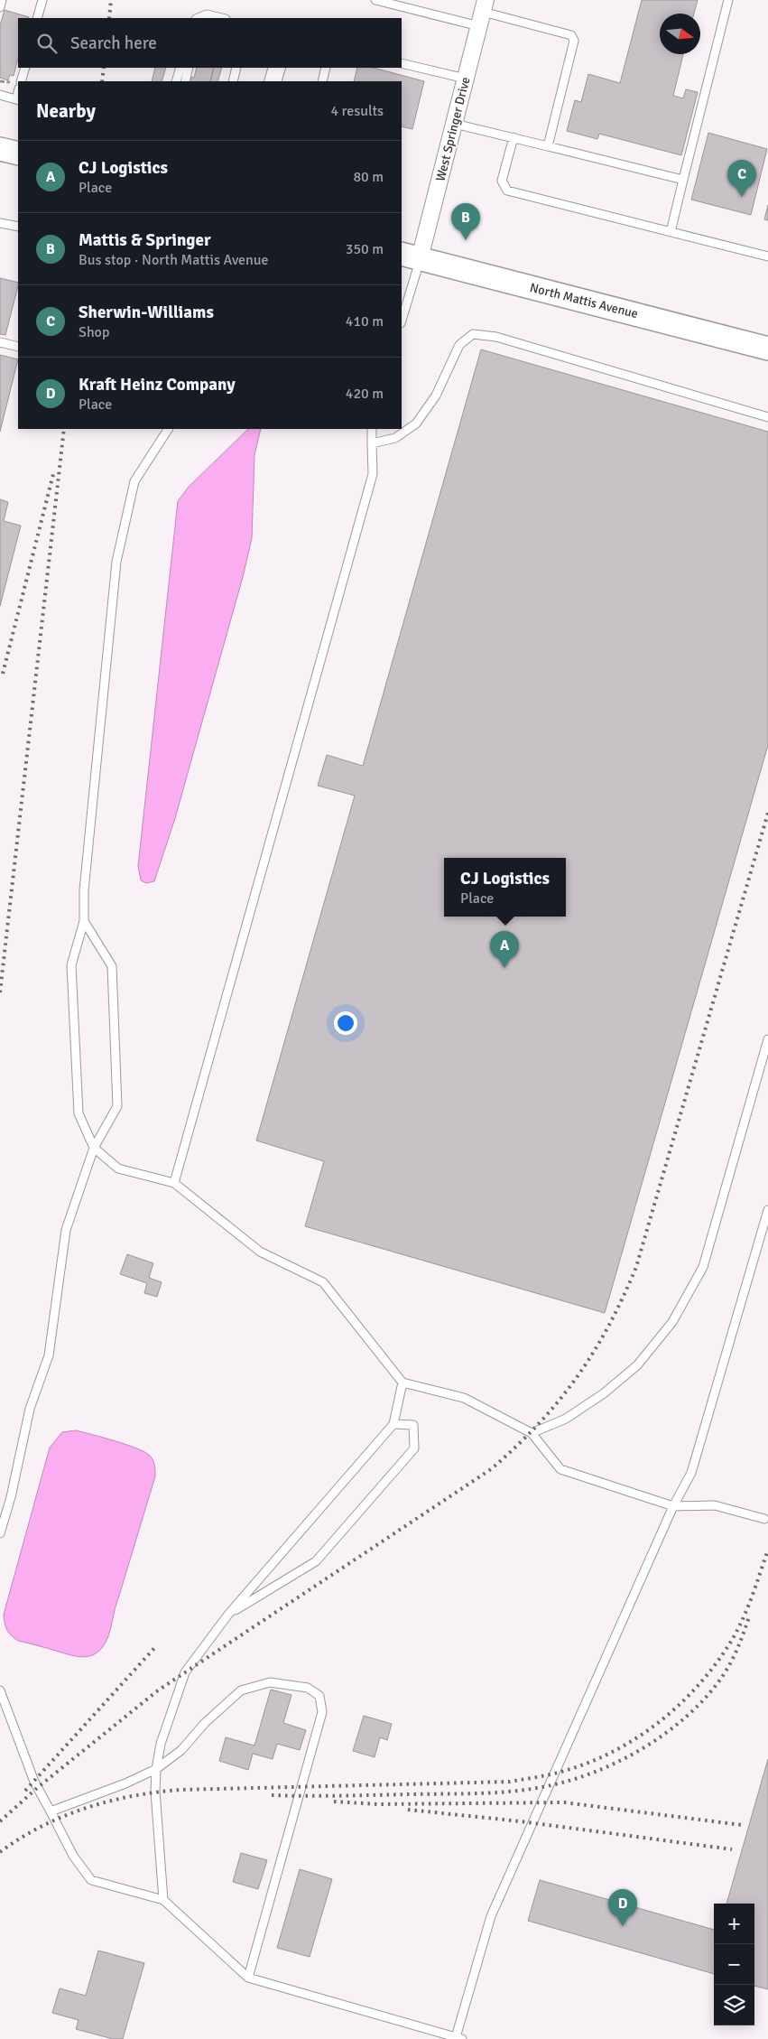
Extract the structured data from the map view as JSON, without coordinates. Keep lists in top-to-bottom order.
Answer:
{
  "streets": {
    "main road": ["North Mattis Avenue"],
    "street": ["West Springer Drive"]
  },
  "crossings": [
    ["West Springer Drive", "North Mattis Avenue"]
  ],
  "north": "right",
  "page": {
    "search": "Search here",
    "heading": ["Nearby", "4 results"],
    "list": [
      {
        "mark": "A",
        "name": "CJ Logistics",
        "note": "Place",
        "value": "80 m"
      },
      {
        "mark": "B",
        "name": "Mattis & Springer",
        "note": "Bus stop · North Mattis Avenue",
        "value": "350 m"
      },
      {
        "mark": "C",
        "name": "Sherwin-Williams",
        "note": "Shop",
        "value": "410 m"
      },
      {
        "mark": "D",
        "name": "Kraft Heinz Company",
        "note": "Place",
        "value": "420 m"
      }
    ],
    "pins": [
      "C",
      "B",
      "A",
      "D"
    ],
    "popup": ["CJ Logistics", "Place"],
    "map_buttons": ["+", "−"]
  }
}
